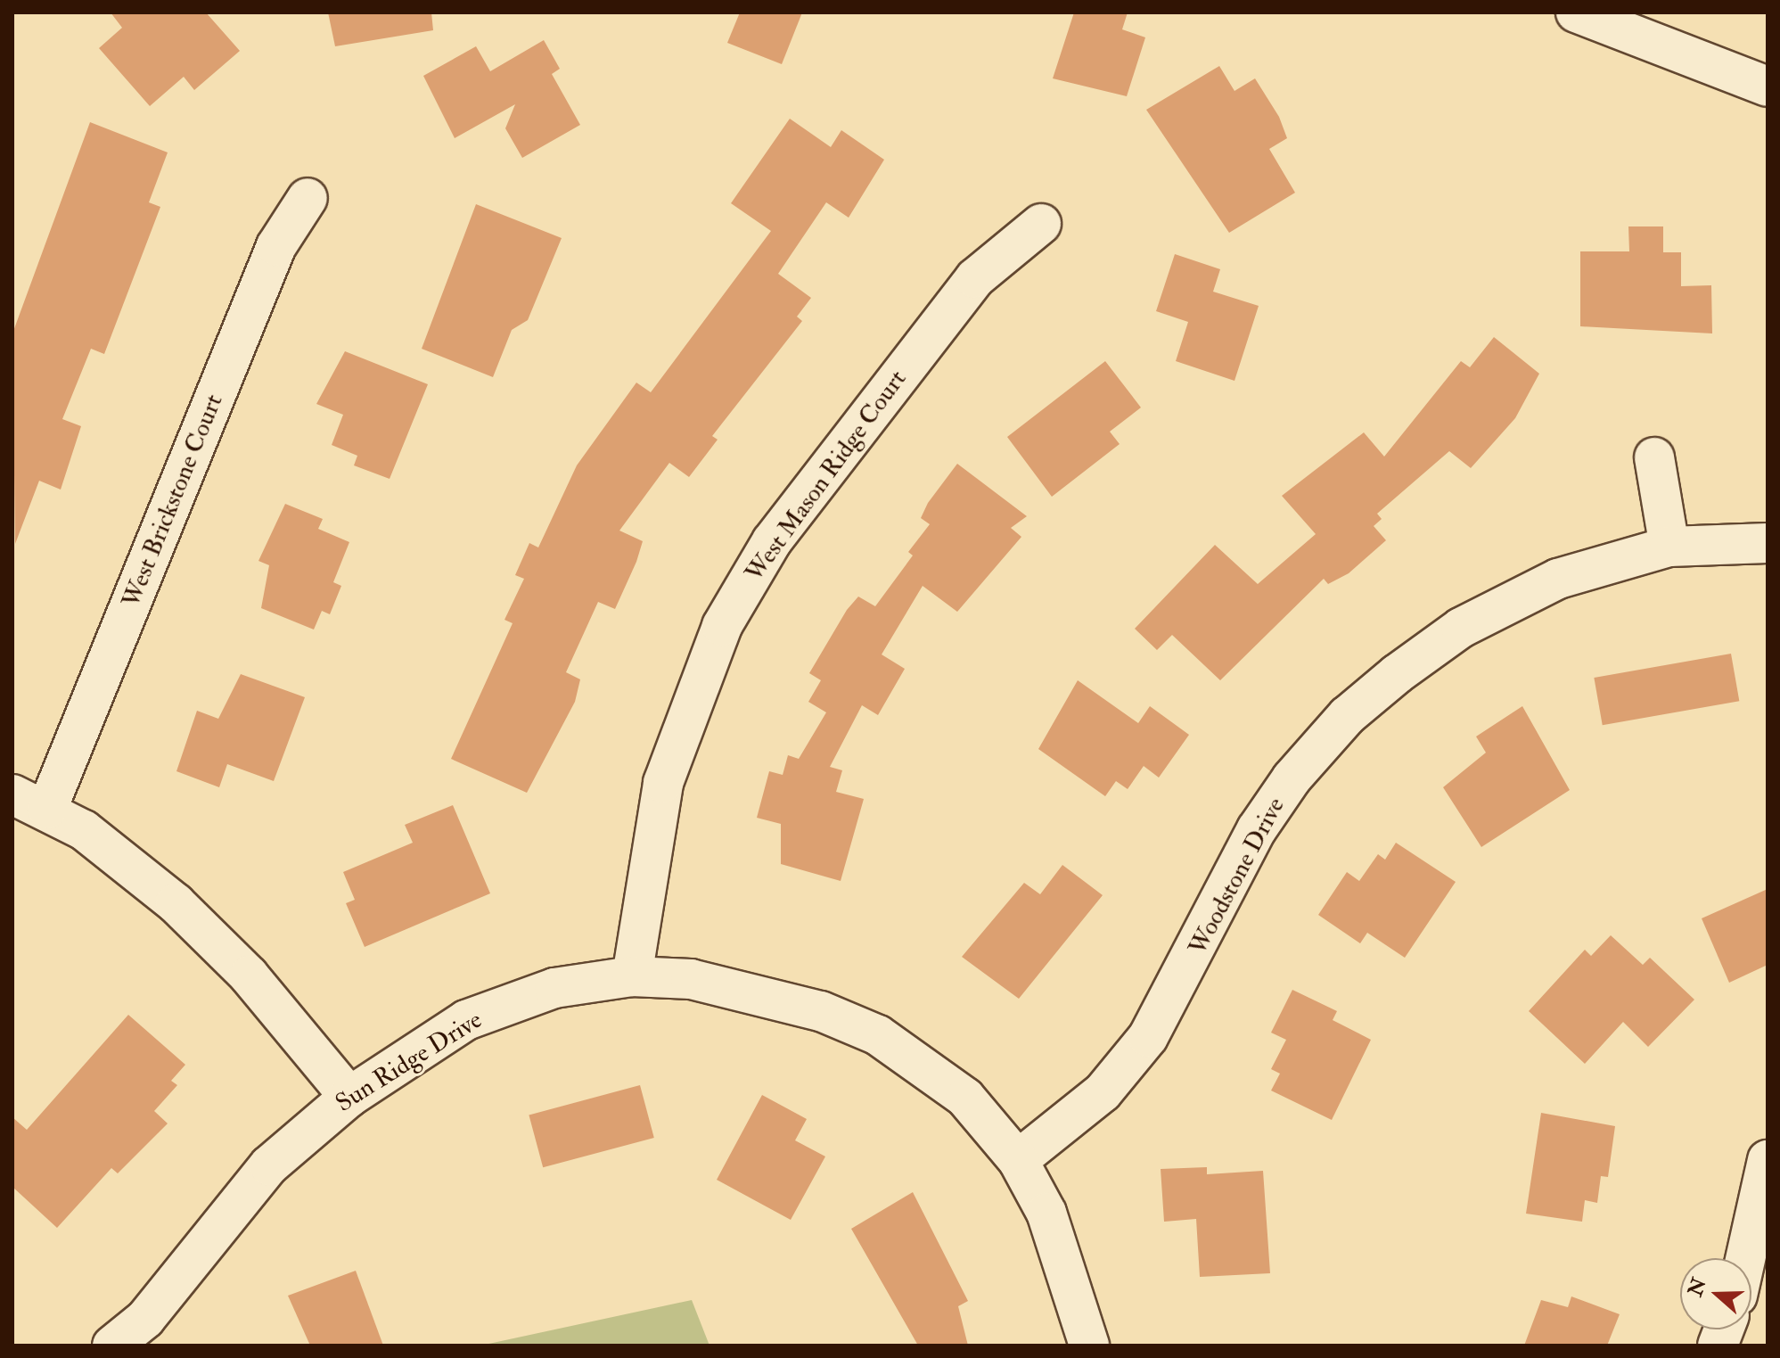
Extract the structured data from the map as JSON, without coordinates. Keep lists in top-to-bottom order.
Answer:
{
  "streets": {
    "street": [
      "West Mason Ridge Court",
      "West Brickstone Court",
      "Woodstone Drive",
      "Sun Ridge Drive"
    ]
  },
  "crossings": [
    ["West Mason Ridge Court", "Sun Ridge Drive"],
    ["Woodstone Drive", "Sun Ridge Drive"]
  ],
  "north": "left"
}
